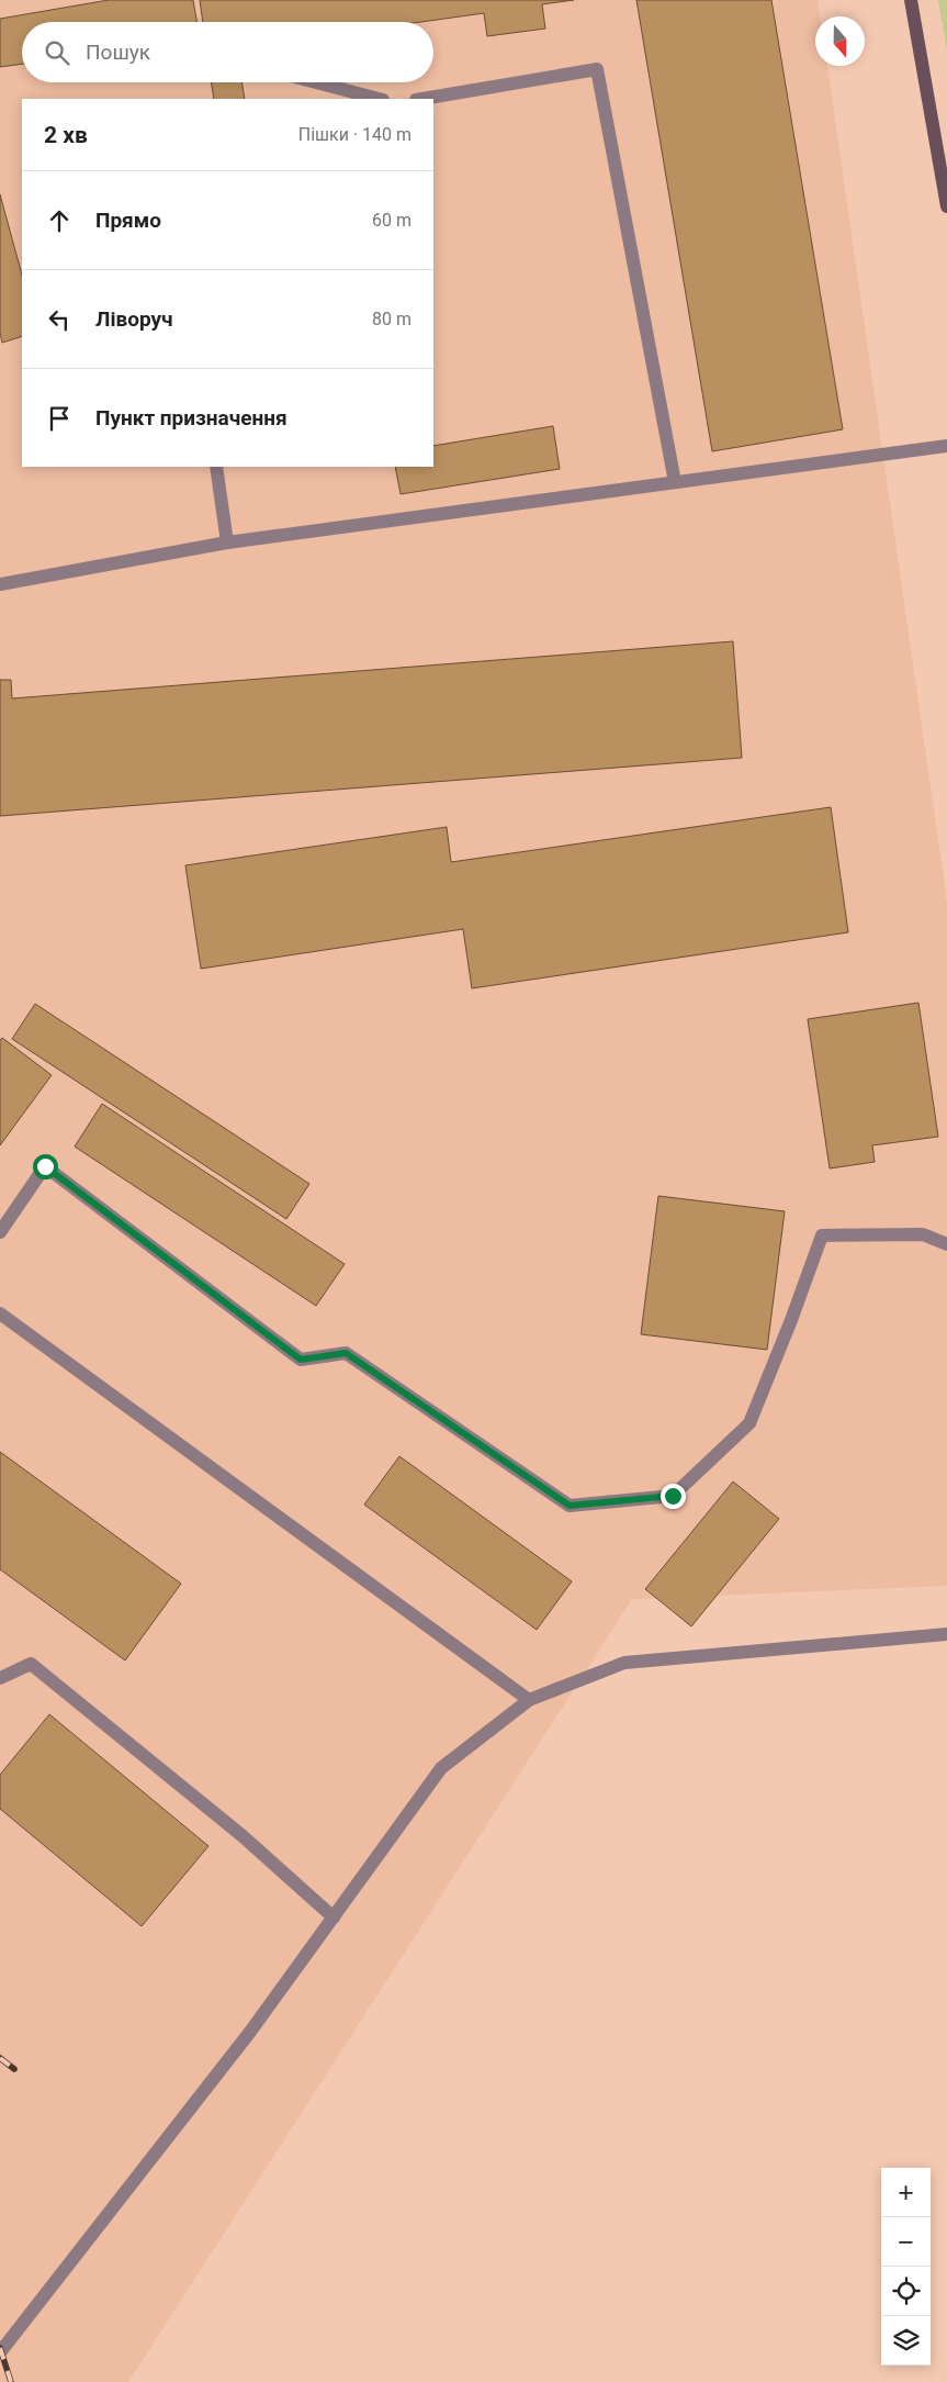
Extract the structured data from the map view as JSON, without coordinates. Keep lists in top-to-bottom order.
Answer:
{
  "north": "bottom",
  "page": {
    "search": "Пошук",
    "heading": ["2 хв", "Пішки · 140 m"],
    "list": [
      ["Прямо", "60 m"],
      ["Ліворуч", "80 m"],
      "Пункт призначення"
    ],
    "map_buttons": ["+", "−"]
  }
}
